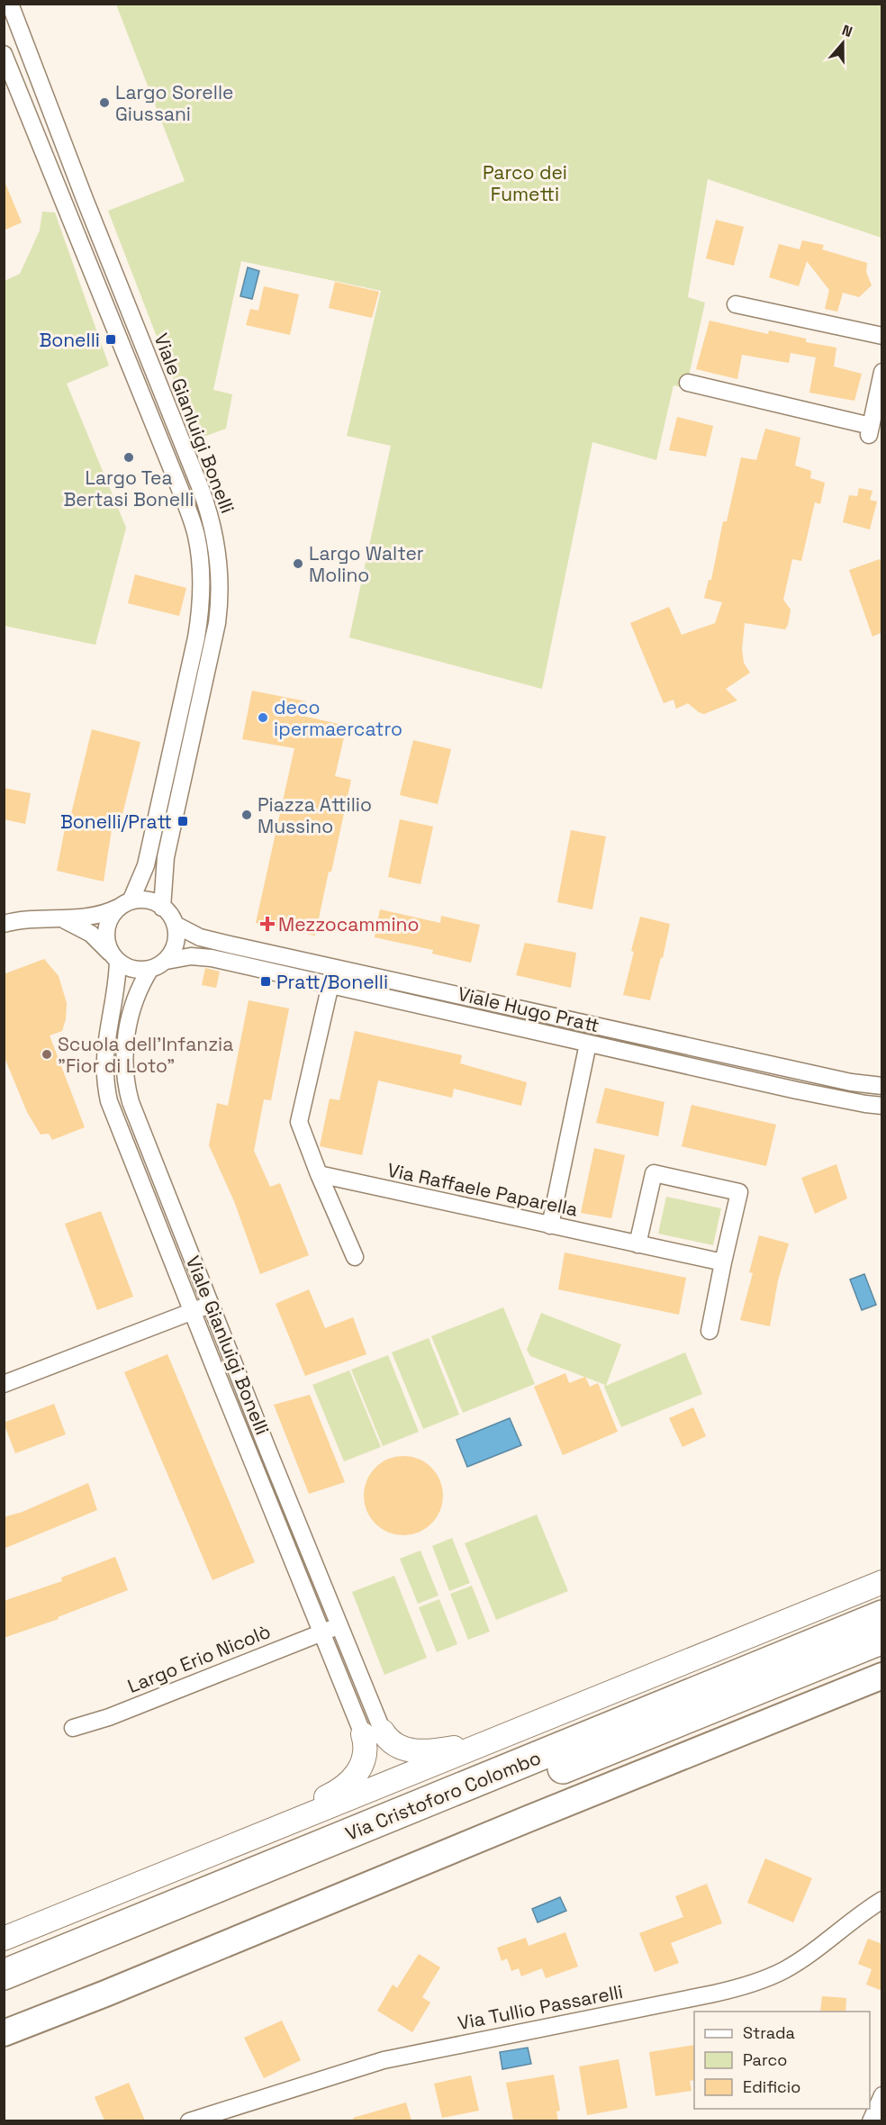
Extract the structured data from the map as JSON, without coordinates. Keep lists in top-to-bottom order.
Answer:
{
  "streets": {
    "highway": ["Via Cristoforo Colombo"],
    "street": [
      "Viale Gianluigi Bonelli",
      "Viale Hugo Pratt",
      "Via Raffaele Paparella",
      "Largo Erio Nicolò",
      "Via Tullio Passarelli"
    ]
  },
  "crossings": [
    ["Viale Gianluigi Bonelli", "Viale Hugo Pratt"],
    ["Viale Gianluigi Bonelli", "Largo Erio Nicolò"]
  ],
  "parks": ["Parco dei Fumetti"],
  "places": {
    "other": [
      "Largo Sorelle Giussani",
      "Largo Tea Bertasi Bonelli",
      "Largo Walter Molino",
      "deco ipermaercatro",
      "Piazza Attilio Mussino",
      "Scuola dell'Infanzia \"Fior di Loto\""
    ],
    "transit": ["Bonelli", "Bonelli/Pratt", "Pratt/Bonelli"],
    "health": ["Mezzocammino"]
  },
  "legend": ["Strada", "Parco", "Edificio"],
  "north": "top"
}
